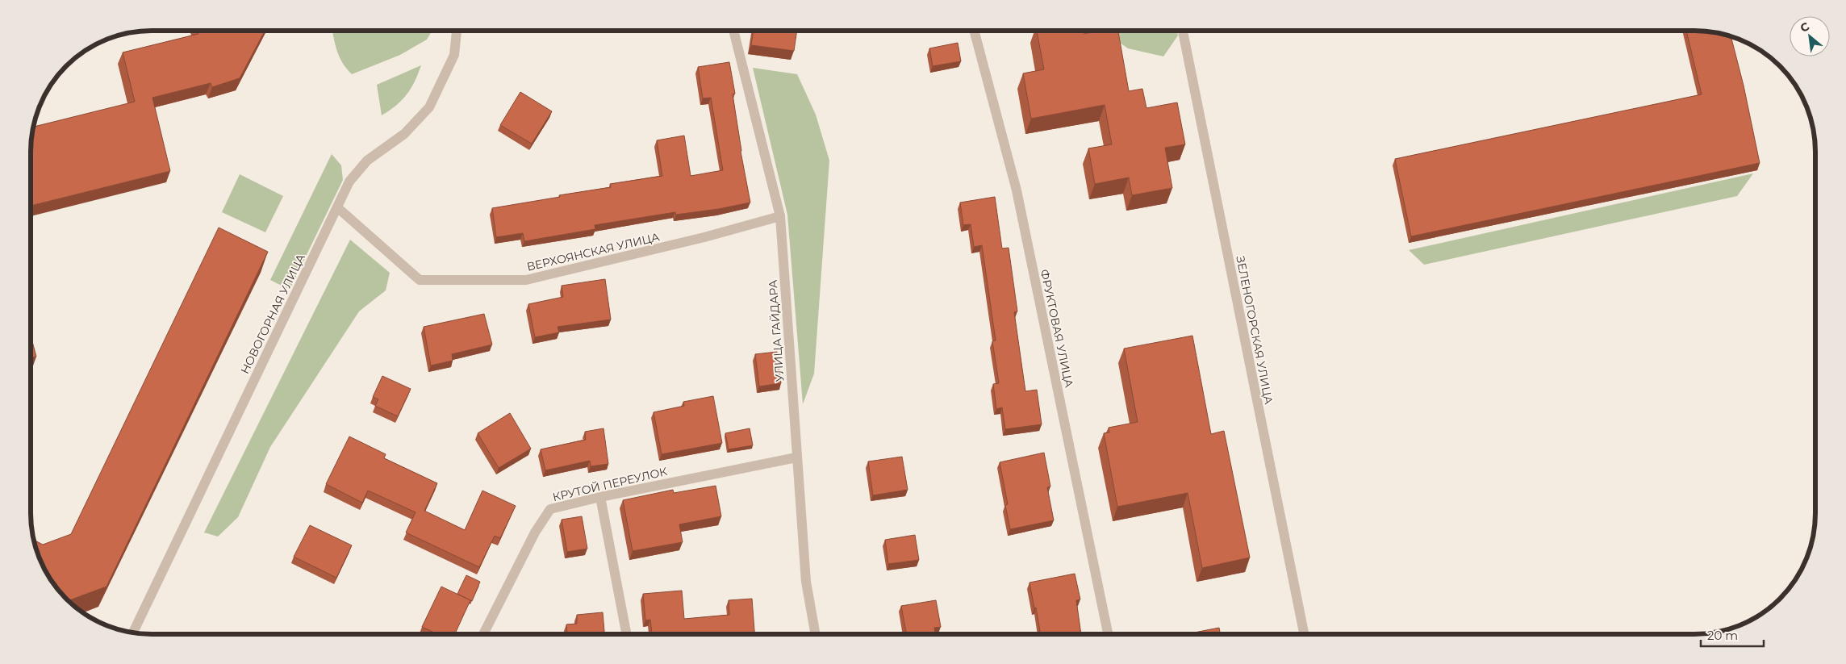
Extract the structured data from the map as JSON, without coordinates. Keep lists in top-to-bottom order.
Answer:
{
  "streets": {
    "street": [
      "ВЕРХОЯНСКАЯ УЛИЦА",
      "НОВОГОРНАЯ УЛИЦА",
      "ФРУКТОВАЯ УЛИЦА",
      "ЗЕЛЕНОГОРСКАЯ УЛИЦА",
      "УЛИЦА ГАЙДАРА",
      "КРУТОЙ ПЕРЕУЛОК"
    ]
  },
  "crossings": [
    ["ВЕРХОЯНСКАЯ УЛИЦА", "НОВОГОРНАЯ УЛИЦА"],
    ["ВЕРХОЯНСКАЯ УЛИЦА", "УЛИЦА ГАЙДАРА"],
    ["УЛИЦА ГАЙДАРА", "КРУТОЙ ПЕРЕУЛОК"]
  ],
  "scale_bar": "20 m",
  "north": "top left"
}
